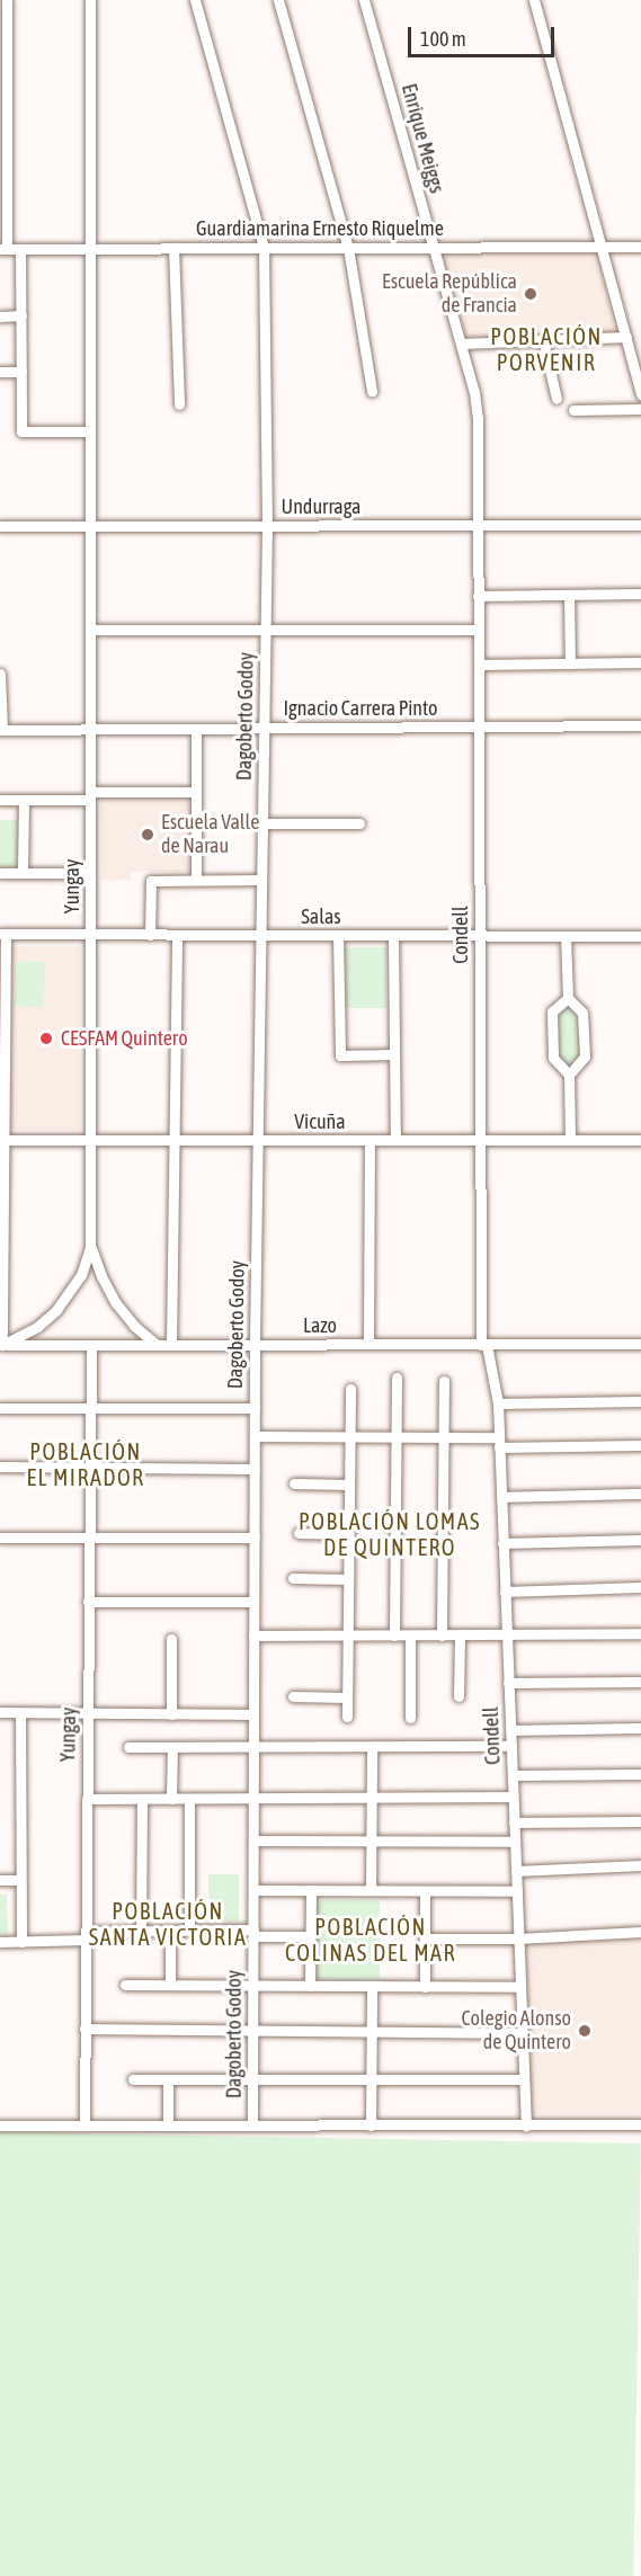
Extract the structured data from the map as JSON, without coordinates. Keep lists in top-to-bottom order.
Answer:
{
  "streets": {
    "street": [
      "Enrique Meiggs",
      "Guardiamarina Ernesto Riquelme",
      "Undurraga",
      "Ignacio Carrera Pinto",
      "Dagoberto Godoy",
      "Yungay",
      "Salas",
      "Condell",
      "Vicuña",
      "Lazo"
    ]
  },
  "crossings": [
    ["Enrique Meiggs", "Guardiamarina Ernesto Riquelme"],
    ["Enrique Meiggs", "Undurraga"],
    ["Enrique Meiggs", "Condell"],
    ["Guardiamarina Ernesto Riquelme", "Dagoberto Godoy"],
    ["Guardiamarina Ernesto Riquelme", "Yungay"],
    ["Undurraga", "Dagoberto Godoy"],
    ["Undurraga", "Yungay"],
    ["Undurraga", "Condell"],
    ["Ignacio Carrera Pinto", "Dagoberto Godoy"],
    ["Ignacio Carrera Pinto", "Yungay"],
    ["Ignacio Carrera Pinto", "Condell"],
    ["Dagoberto Godoy", "Salas"],
    ["Dagoberto Godoy", "Vicuña"],
    ["Dagoberto Godoy", "Lazo"],
    ["Yungay", "Salas"],
    ["Yungay", "Vicuña"],
    ["Yungay", "Lazo"],
    ["Salas", "Condell"],
    ["Condell", "Vicuña"],
    ["Condell", "Lazo"]
  ],
  "districts": [
    "POBLACIÓN PORVENIR",
    "POBLACIÓN EL MIRADOR",
    "POBLACIÓN LOMAS DE QUINTERO",
    "POBLACIÓN SANTA VICTORIA",
    "POBLACIÓN COLINAS DEL MAR"
  ],
  "places": [
    "Escuela República de Francia",
    "Escuela Valle de Narau",
    "CESFAM Quintero",
    "Colegio Alonso de Quintero"
  ],
  "scale_bar": "100 m"
}
